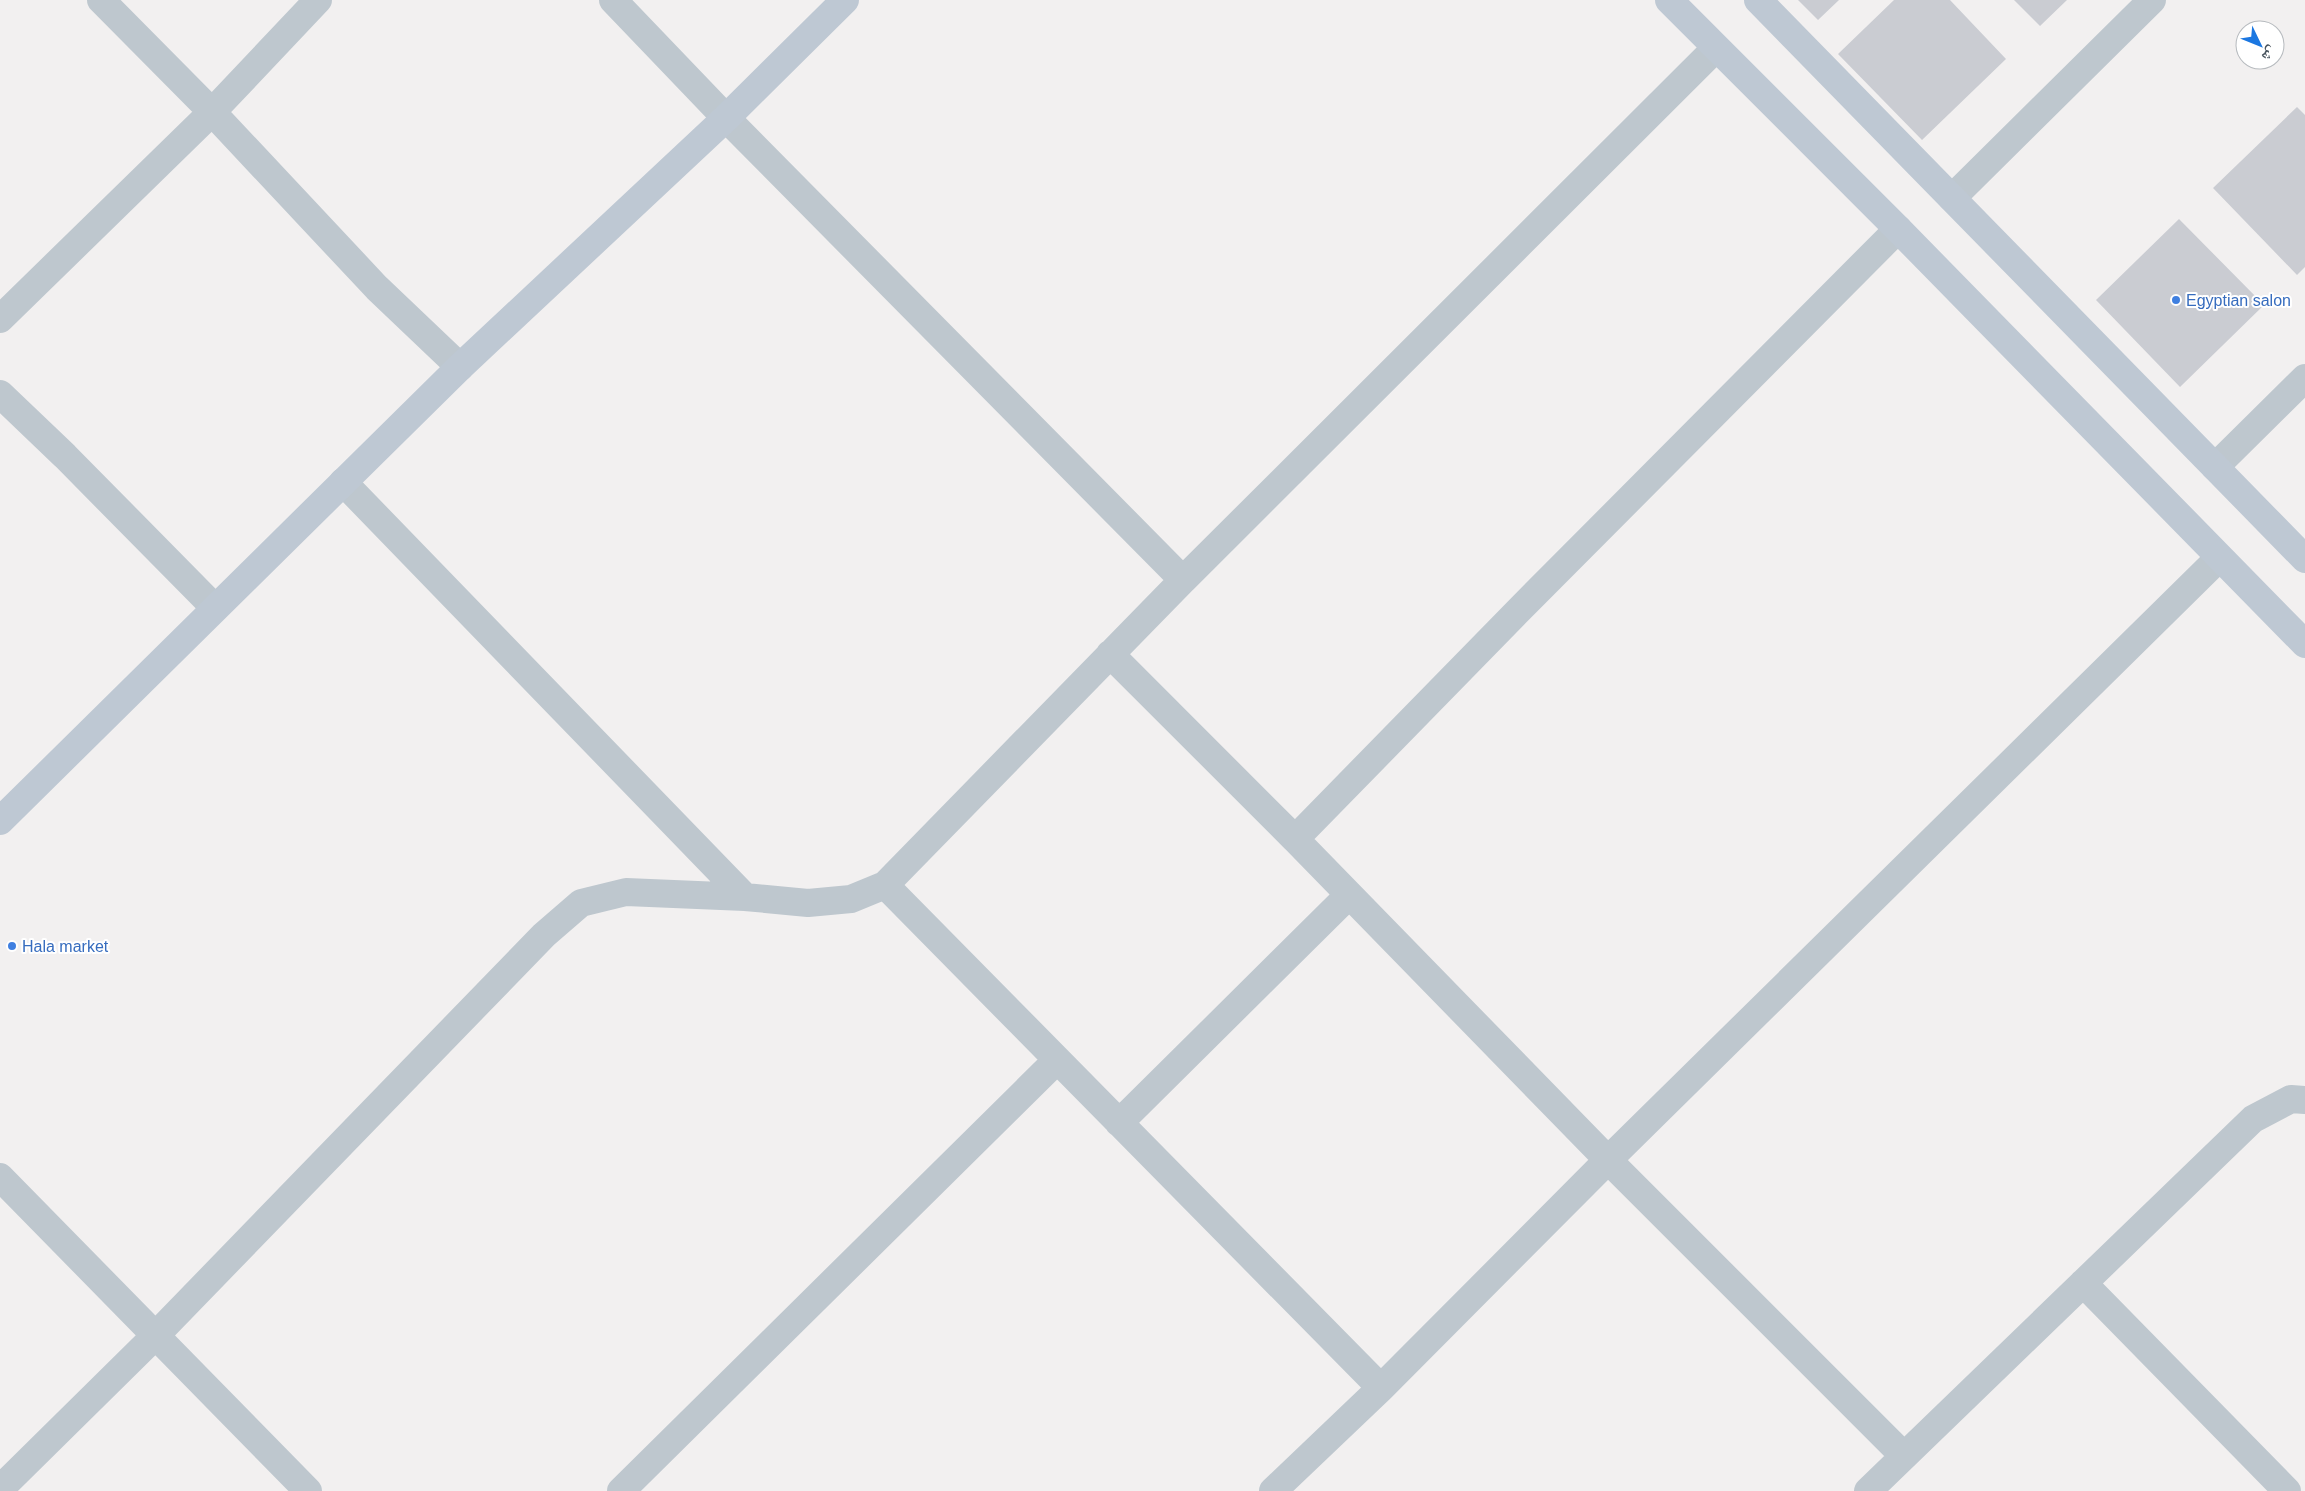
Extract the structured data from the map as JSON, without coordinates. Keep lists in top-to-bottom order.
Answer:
{
  "places": ["Egyptian salon", "Hala market"],
  "north": "bottom right"
}
